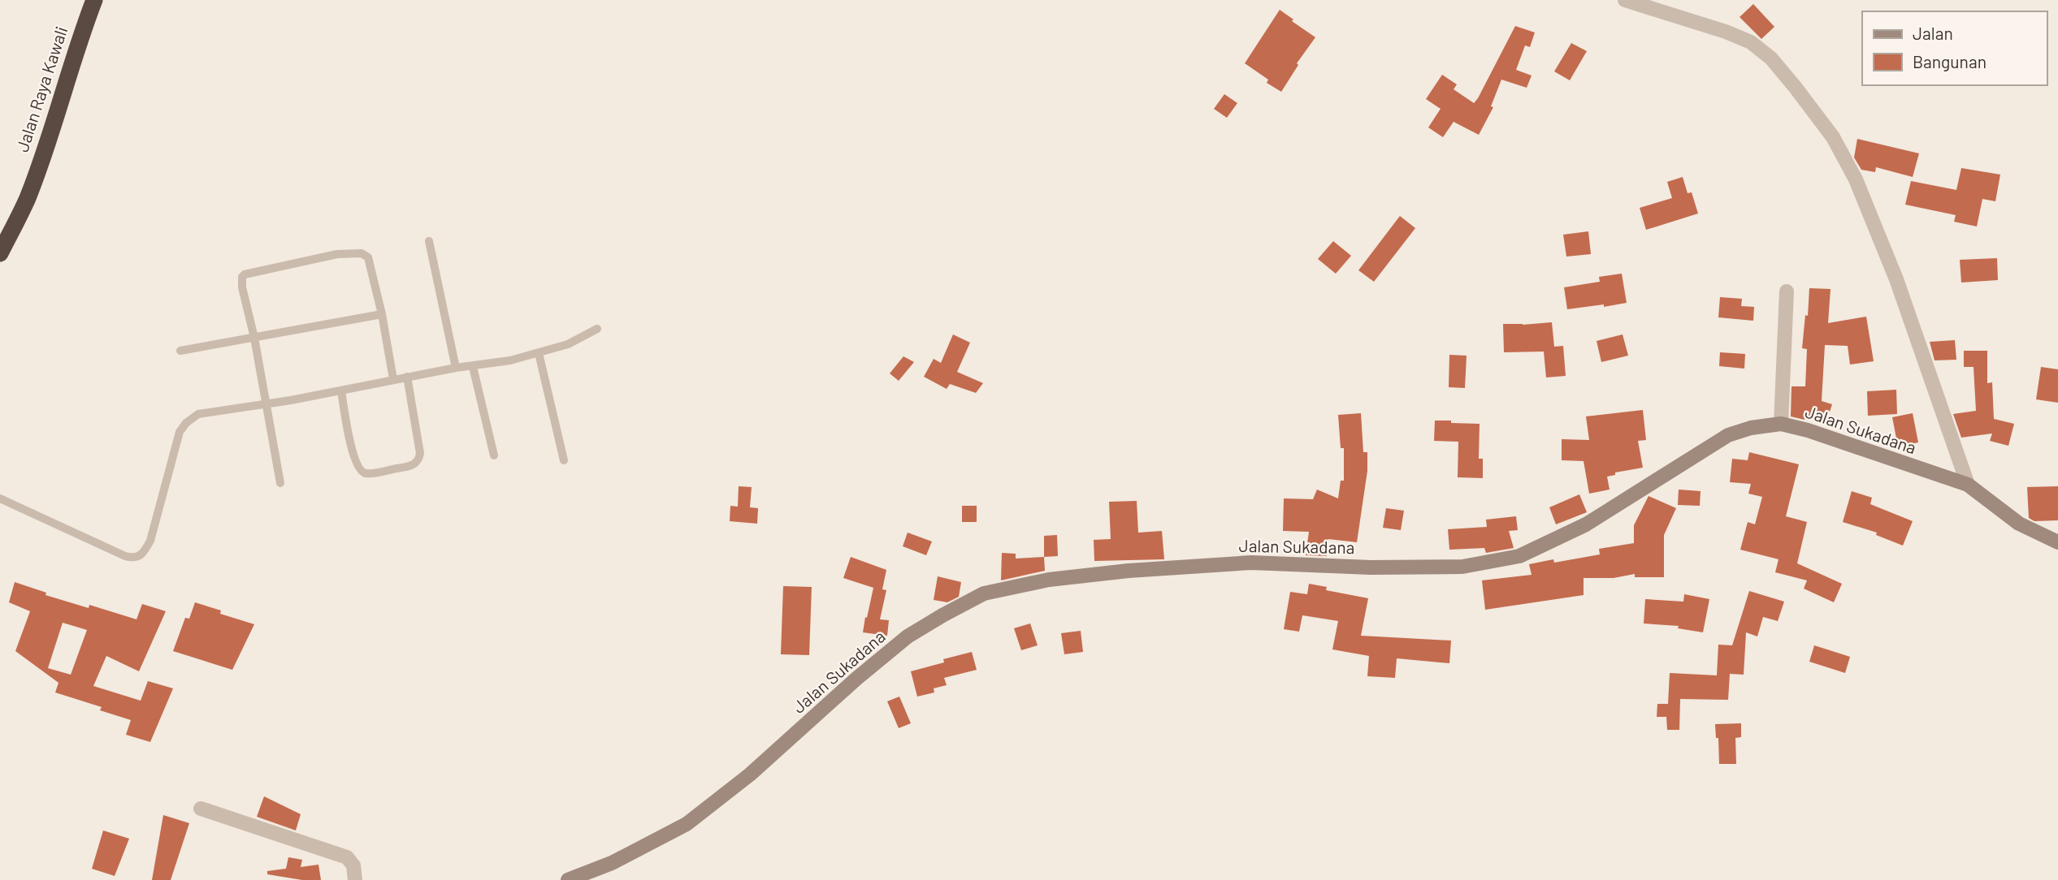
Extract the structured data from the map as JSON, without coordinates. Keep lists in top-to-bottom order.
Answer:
{
  "streets": {
    "highway": ["Jalan Raya Kawali"],
    "main road": ["Jalan Sukadana"]
  },
  "legend": ["Jalan", "Bangunan"]
}
